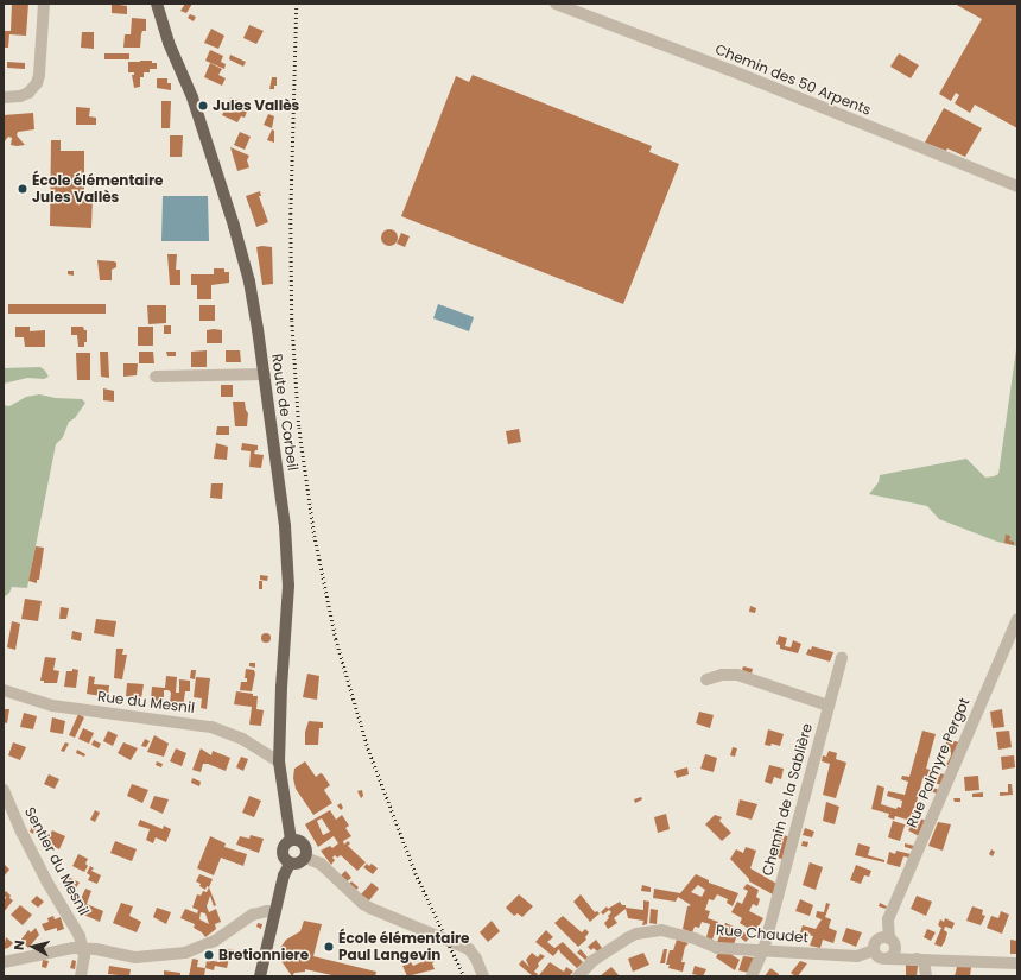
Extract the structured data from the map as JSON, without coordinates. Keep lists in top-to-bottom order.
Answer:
{
  "streets": {
    "main road": ["Route de Corbeil"],
    "street": [
      "Chemin des 50 Arpents",
      "Rue du Mesnil",
      "Rue Palmyre Pergot",
      "Chemin de la Sablière",
      "Sentier du Mesnil",
      "Rue Chaudet"
    ]
  },
  "crossings": [
    ["Route de Corbeil", "Rue du Mesnil"],
    ["Rue Palmyre Pergot", "Rue Chaudet"],
    ["Chemin de la Sablière", "Rue Chaudet"]
  ],
  "places": [
    "Jules Vallès",
    "École élémentaire Jules Vallès",
    "École élémentaire Paul Langevin",
    "Bretionniere"
  ],
  "north": "left"
}
